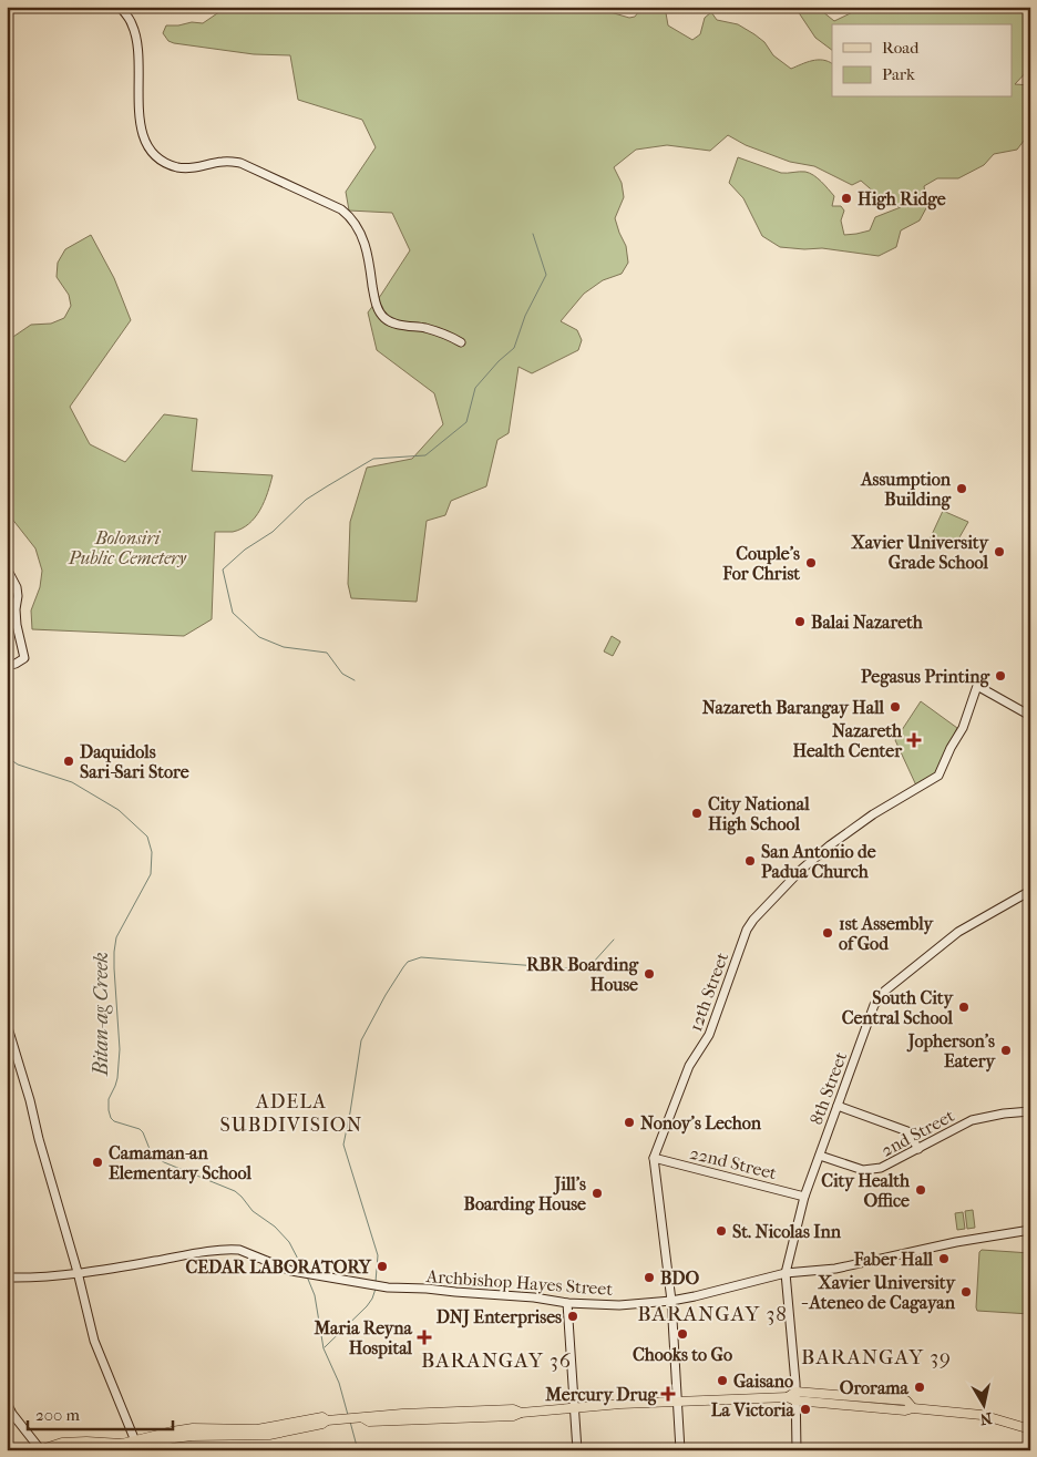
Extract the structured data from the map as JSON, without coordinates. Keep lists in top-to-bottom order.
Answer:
{
  "streets": {
    "street": [
      "12th Street",
      "8th Street",
      "2nd Street",
      "22nd Street",
      "Archbishop Hayes Street"
    ]
  },
  "crossings": [
    ["12th Street", "22nd Street"],
    ["12th Street", "Archbishop Hayes Street"],
    ["8th Street", "2nd Street"],
    ["8th Street", "22nd Street"],
    ["8th Street", "Archbishop Hayes Street"]
  ],
  "districts": [
    "ADELA SUBDIVISION",
    "BARANGAY 38",
    "BARANGAY 39",
    "BARANGAY 36"
  ],
  "water": ["Bitan-ag Creek"],
  "parks": ["Bolonsiri Public Cemetery"],
  "places": {
    "other": [
      "High Ridge",
      "Assumption Building",
      "Xavier University Grade School",
      "Couple's For Christ",
      "Balai Nazareth",
      "Pegasus Printing",
      "Nazareth Barangay Hall",
      "Daquidols Sari-Sari Store",
      "City National High School",
      "San Antonio de Padua Church",
      "1st Assembly of God",
      "RBR Boarding House",
      "South City Central School",
      "Jopherson's Eatery",
      "Nonoy's Lechon",
      "Camaman-an Elementary School",
      "City Health Office",
      "Jill's Boarding House",
      "St. Nicolas Inn",
      "Faber Hall",
      "CEDAR LABORATORY",
      "BDO",
      "Xavier University - Ateneo de Cagayan",
      "DNJ Enterprises",
      "Chooks to Go",
      "Gaisano",
      "Ororama",
      "La Victoria"
    ],
    "health": ["Nazareth Health Center", "Maria Reyna Hospital", "Mercury Drug"]
  },
  "legend": ["Road", "Park"],
  "scale_bar": "200 m",
  "north": "bottom"
}
